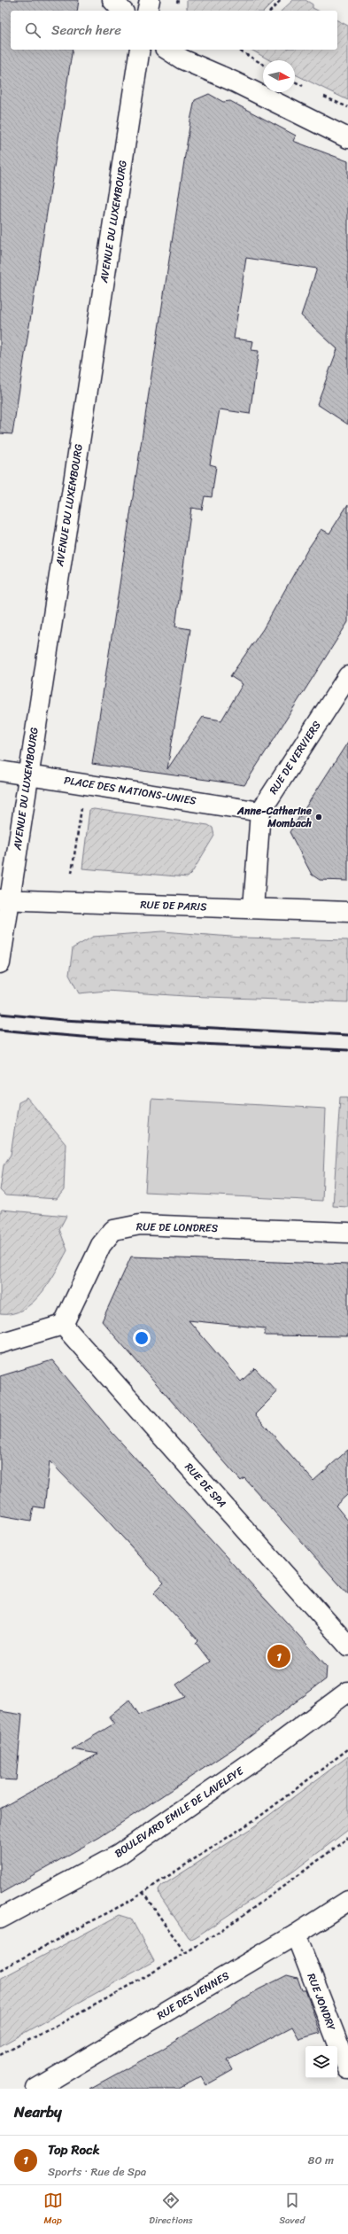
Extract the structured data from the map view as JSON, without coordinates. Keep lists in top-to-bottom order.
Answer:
{
  "streets": {
    "street": [
      "AVENUE DU LUXEMBOURG",
      "RUE DE VERVIERS",
      "PLACE DES NATIONS-UNIES",
      "RUE DE PARIS",
      "RUE DE LONDRES",
      "RUE DE SPA",
      "BOULEVARD EMILE DE LAVELEYE",
      "RUE DES VENNES",
      "RUE JONDRY"
    ]
  },
  "crossings": [
    ["AVENUE DU LUXEMBOURG", "PLACE DES NATIONS-UNIES"],
    ["AVENUE DU LUXEMBOURG", "RUE DE PARIS"],
    ["RUE DE VERVIERS", "PLACE DES NATIONS-UNIES"],
    ["RUE DE VERVIERS", "RUE DE PARIS"],
    ["RUE DE LONDRES", "RUE DE SPA"],
    ["RUE DES VENNES", "RUE JONDRY"]
  ],
  "places": ["Anne-Catherine Mombach"],
  "north": "right",
  "page": {
    "search": "Search here",
    "pins": "1",
    "heading": "Nearby",
    "list": [
      {
        "mark": "1",
        "name": "Top Rock",
        "note": "Sports · Rue de Spa",
        "value": "80 m"
      }
    ],
    "nav": ["Map", "Directions", "Saved"]
  }
}
